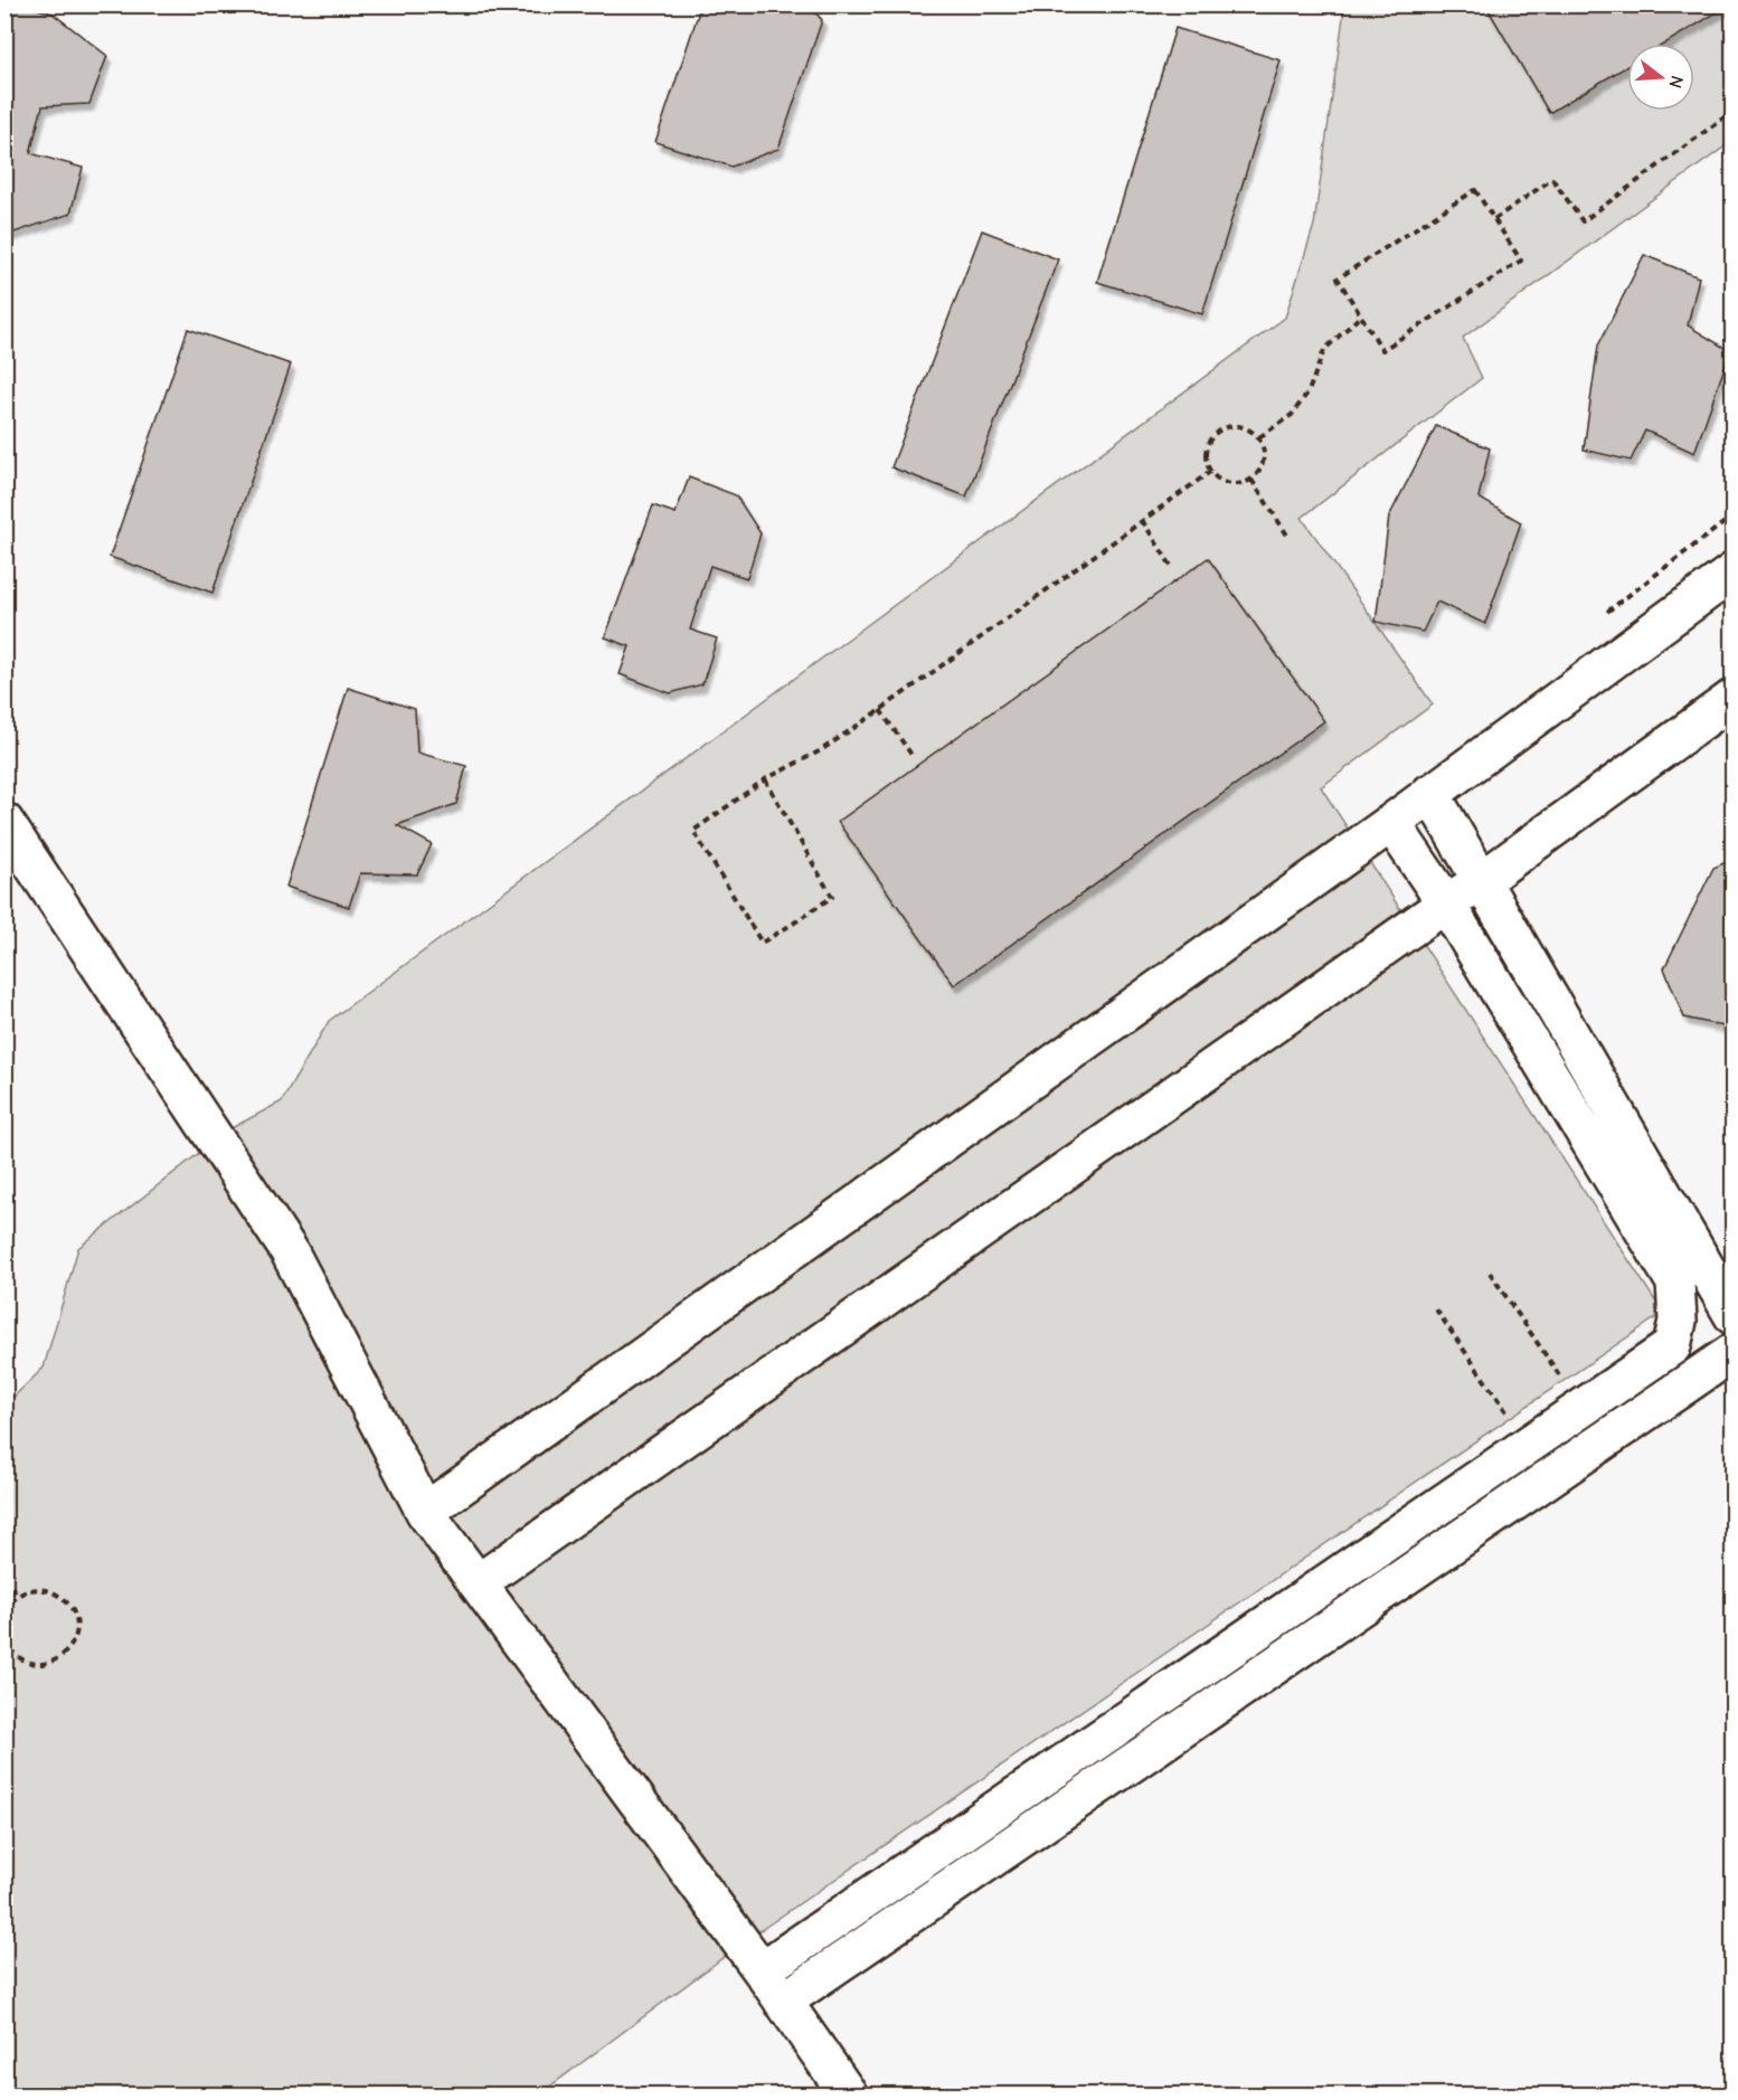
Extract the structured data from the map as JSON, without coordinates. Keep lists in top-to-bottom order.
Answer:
{
  "north": "right"
}
